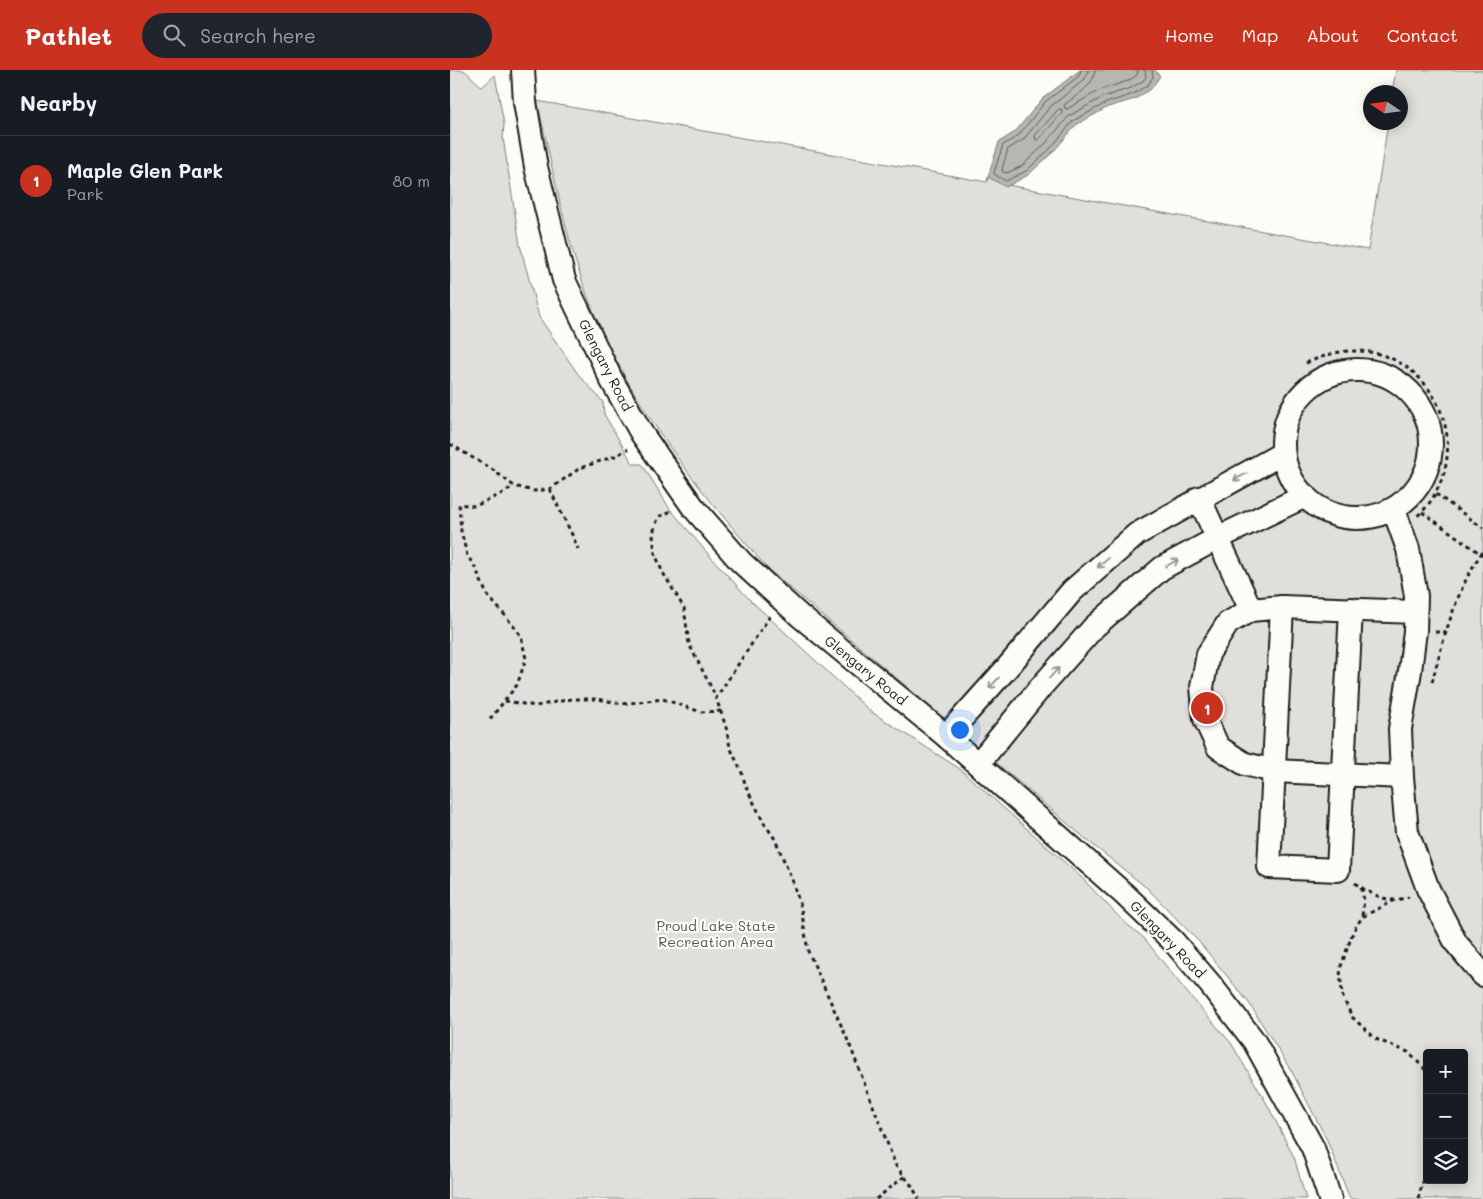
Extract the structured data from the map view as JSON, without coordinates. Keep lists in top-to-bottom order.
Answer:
{
  "streets": {
    "street": ["Glengary Road"]
  },
  "parks": ["Proud Lake State Recreation Area"],
  "north": "left",
  "page": {
    "header": "Pathlet",
    "search": "Search here",
    "nav": [
      "Home",
      "Map",
      "About",
      "Contact"
    ],
    "heading": "Nearby",
    "list": [
      {
        "mark": "1",
        "name": "Maple Glen Park",
        "note": "Park",
        "value": "80 m"
      }
    ],
    "pins": "1",
    "map_buttons": ["+", "−"]
  }
}
